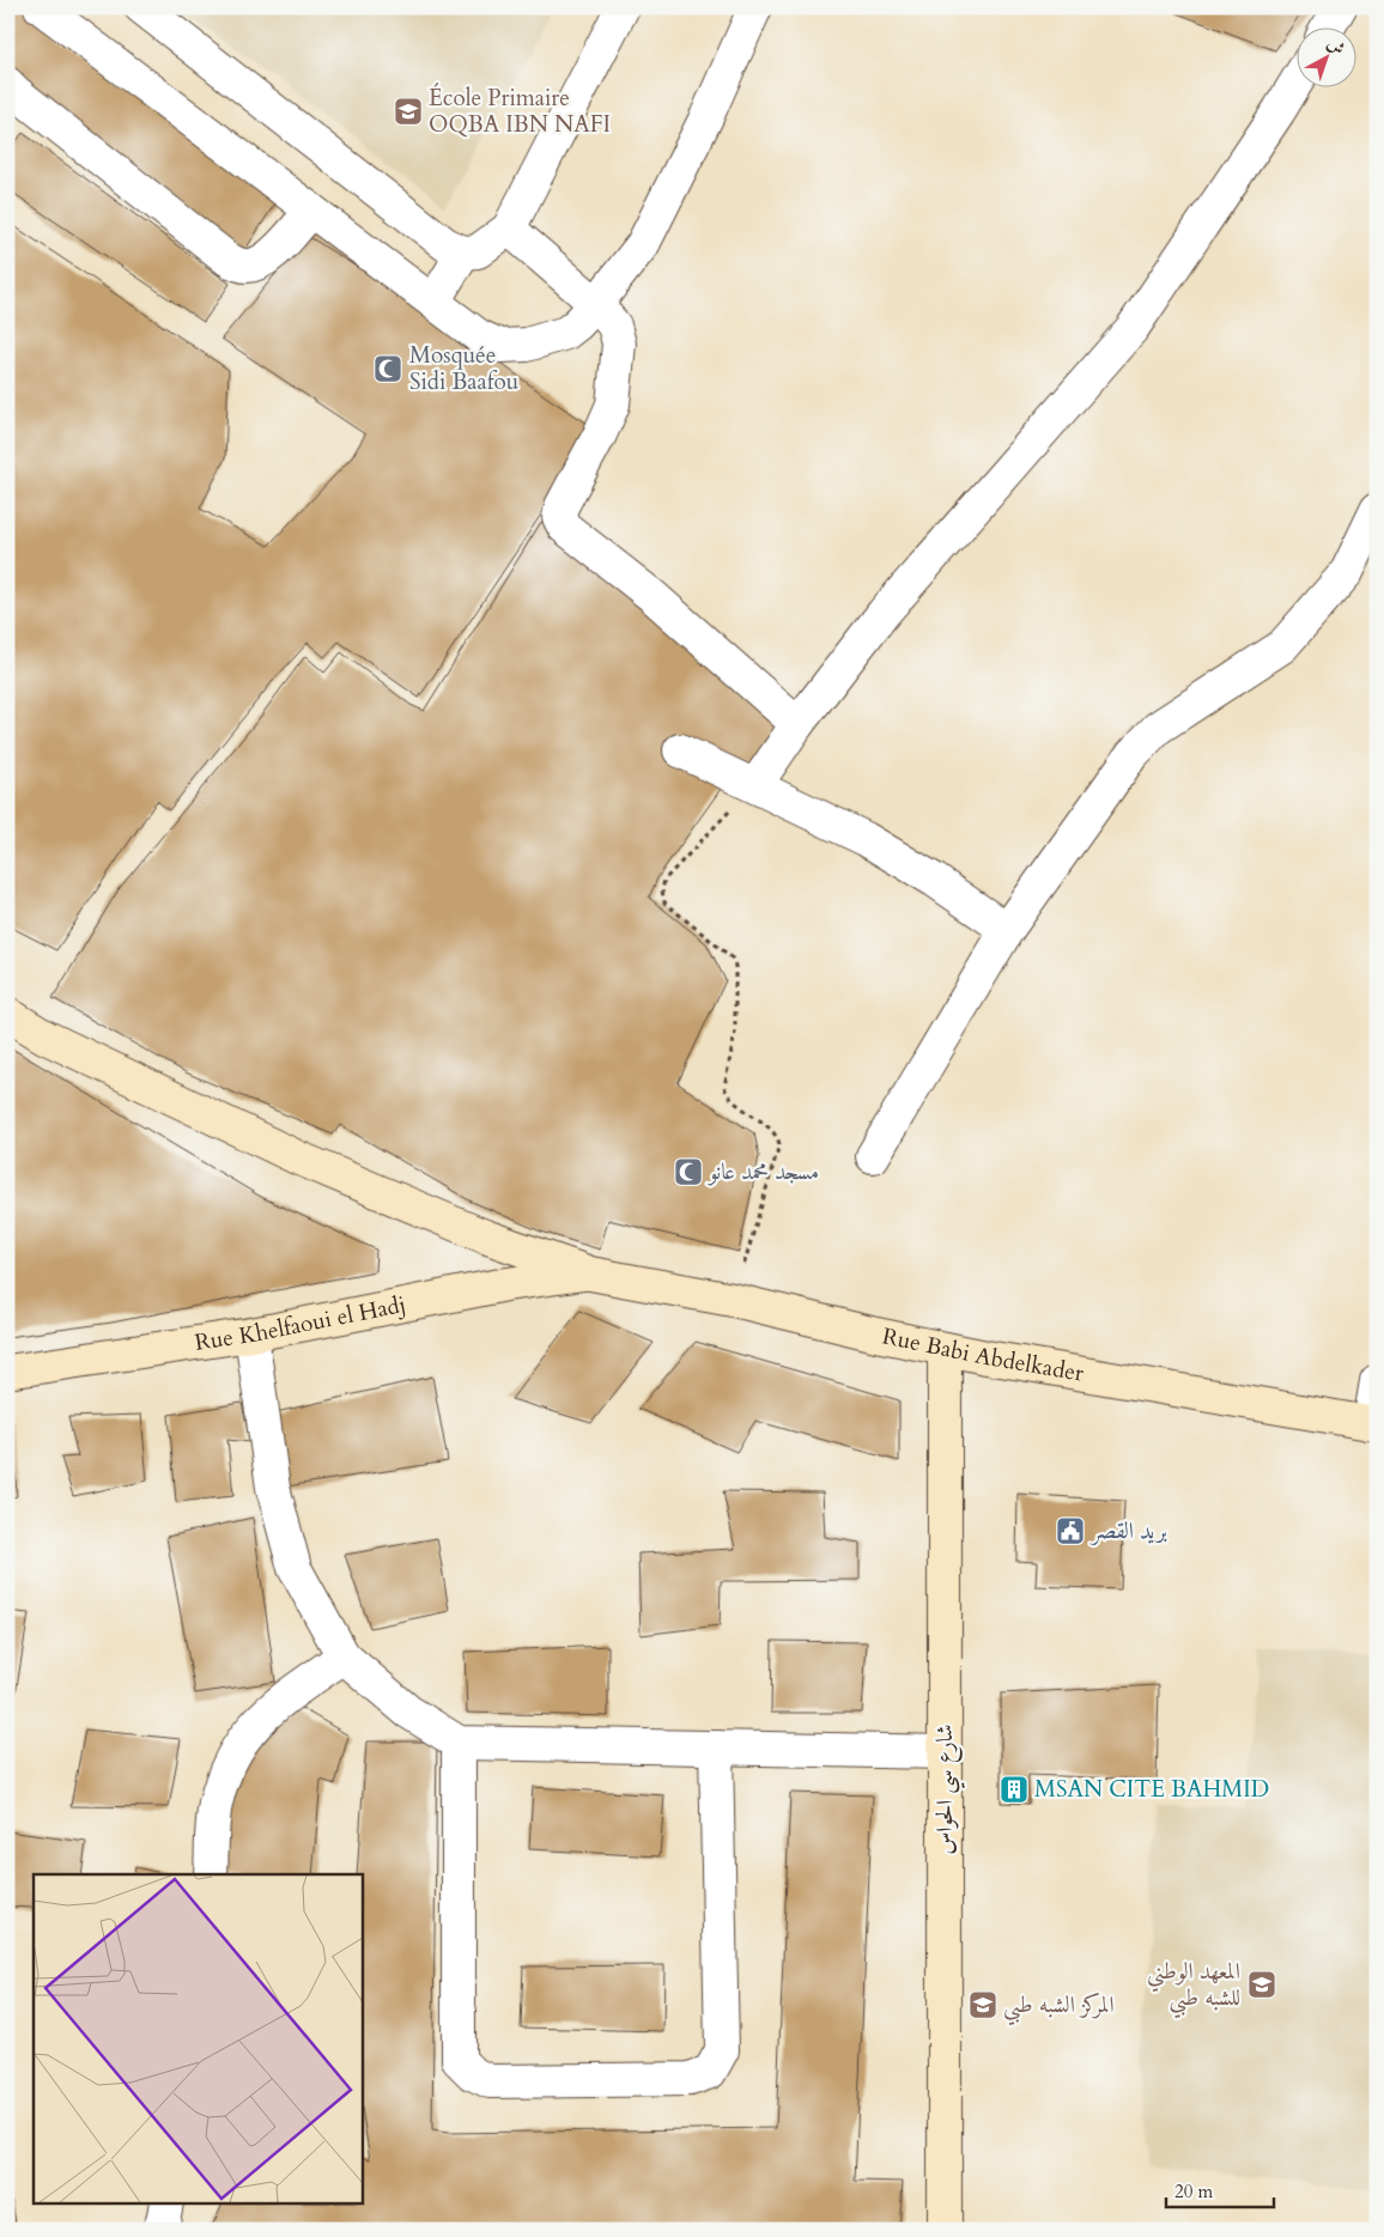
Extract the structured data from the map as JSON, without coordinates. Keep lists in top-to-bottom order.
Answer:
{
  "streets": {
    "street": ["Rue Khelfaoui el Hadj", "Rue Babi Abdelkader", "شارع سي الحواس"]
  },
  "crossings": [
    ["Rue Khelfaoui el Hadj", "Rue Babi Abdelkader"],
    ["Rue Babi Abdelkader", "شارع سي الحواس"]
  ],
  "places": {
    "school or university": ["École Primaire OQBA IBN NAFI", "المعهد الوطني للشبه طبي", "المركز الشبه طبي"],
    "mosque": ["Mosquée Sidi Baafou", "مسجد محمد عانو"],
    "public building": ["بريد القصر"],
    "building": ["MSAN CITE BAHMID"]
  },
  "scale_bar": "20 m",
  "north": "top right"
}
